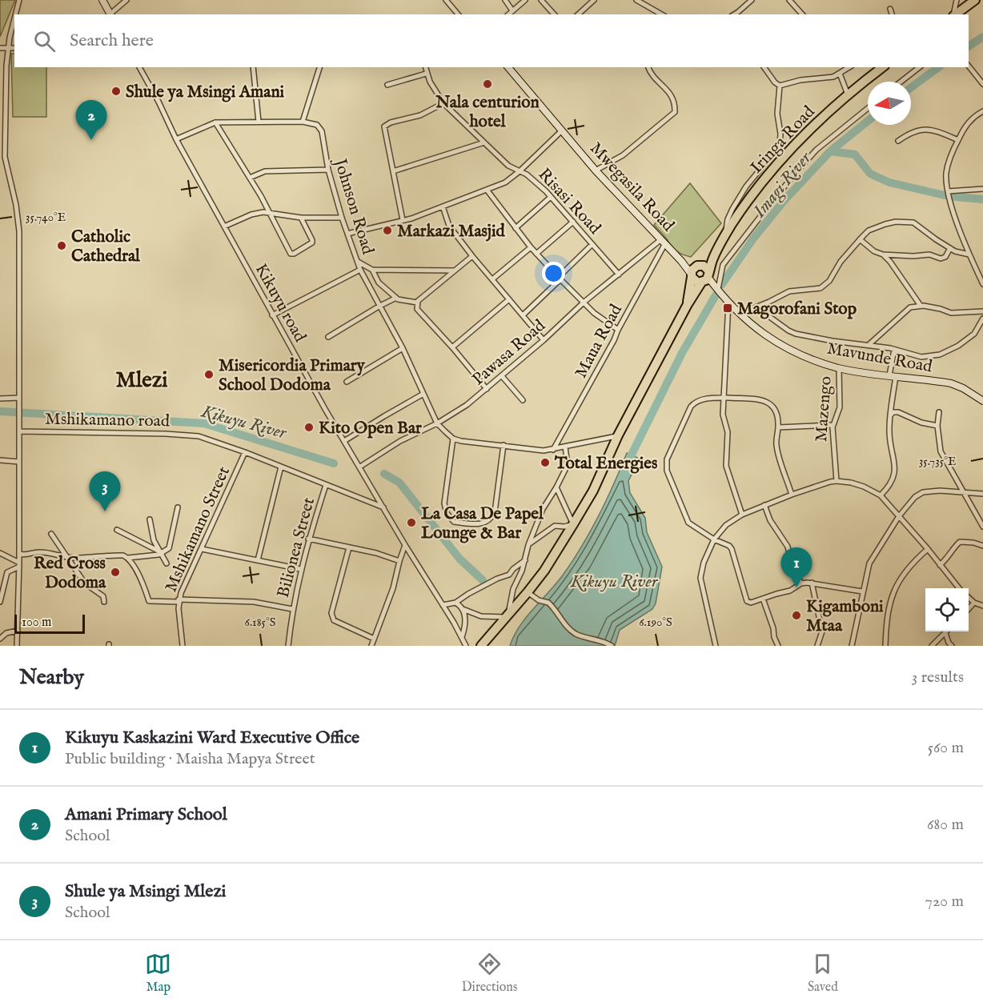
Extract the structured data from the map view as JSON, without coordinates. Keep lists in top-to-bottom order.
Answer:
{
  "streets": {
    "highway": ["Iringa Road"],
    "street": [
      "Mwegasila Road",
      "Risasi Road",
      "Johnson Road",
      "Kikuyu road",
      "Maua Road",
      "Pawasa Road",
      "Mavunde Road",
      "Mazengo",
      "Mshikamano road",
      "Mshikamano Street",
      "Bilionea Street"
    ]
  },
  "crossings": [
    ["Mwegasila Road", "Maua Road"],
    ["Mwegasila Road", "Pawasa Road"],
    ["Mwegasila Road", "Mavunde Road"],
    ["Risasi Road", "Pawasa Road"],
    ["Johnson Road", "Kikuyu road"],
    ["Johnson Road", "Pawasa Road"],
    ["Kikuyu road", "Pawasa Road"],
    ["Kikuyu road", "Mshikamano road"],
    ["Maua Road", "Pawasa Road"],
    ["Mavunde Road", "Mazengo"],
    ["Mshikamano road", "Mshikamano Street"],
    ["Mshikamano road", "Bilionea Street"]
  ],
  "districts": ["Mlezi"],
  "water": ["Imagi River", "Kikuyu River"],
  "places": {
    "other": [
      "Nala centurion hotel",
      "Shule ya Msingi Amani",
      "Markazi Masjid",
      "Catholic Cathedral",
      "Misericordia Primary School Dodoma",
      "Kito Open Bar",
      "Total Energies",
      "La Casa De Papel Lounge & Bar",
      "Red Cross Dodoma",
      "Kigamboni Mtaa"
    ],
    "transit": ["Magorofani Stop"]
  },
  "scale_bar": "100 m",
  "north": "left",
  "page": {
    "search": "Search here",
    "pins": ["2", "3", "1"],
    "scale": "100 m",
    "heading": ["Nearby", "3 results"],
    "list": [
      {
        "mark": "1",
        "name": "Kikuyu Kaskazini Ward Executive Office",
        "note": "Public building · Maisha Mapya Street",
        "value": "560 m"
      },
      {
        "mark": "2",
        "name": "Amani Primary School",
        "note": "School",
        "value": "680 m"
      },
      {
        "mark": "3",
        "name": "Shule ya Msingi Mlezi",
        "note": "School",
        "value": "720 m"
      }
    ],
    "nav": ["Map", "Directions", "Saved"]
  },
  "coordinates": [
    "35.740°E",
    "35.735°E",
    "6.185°S",
    "6.190°S"
  ]
}
